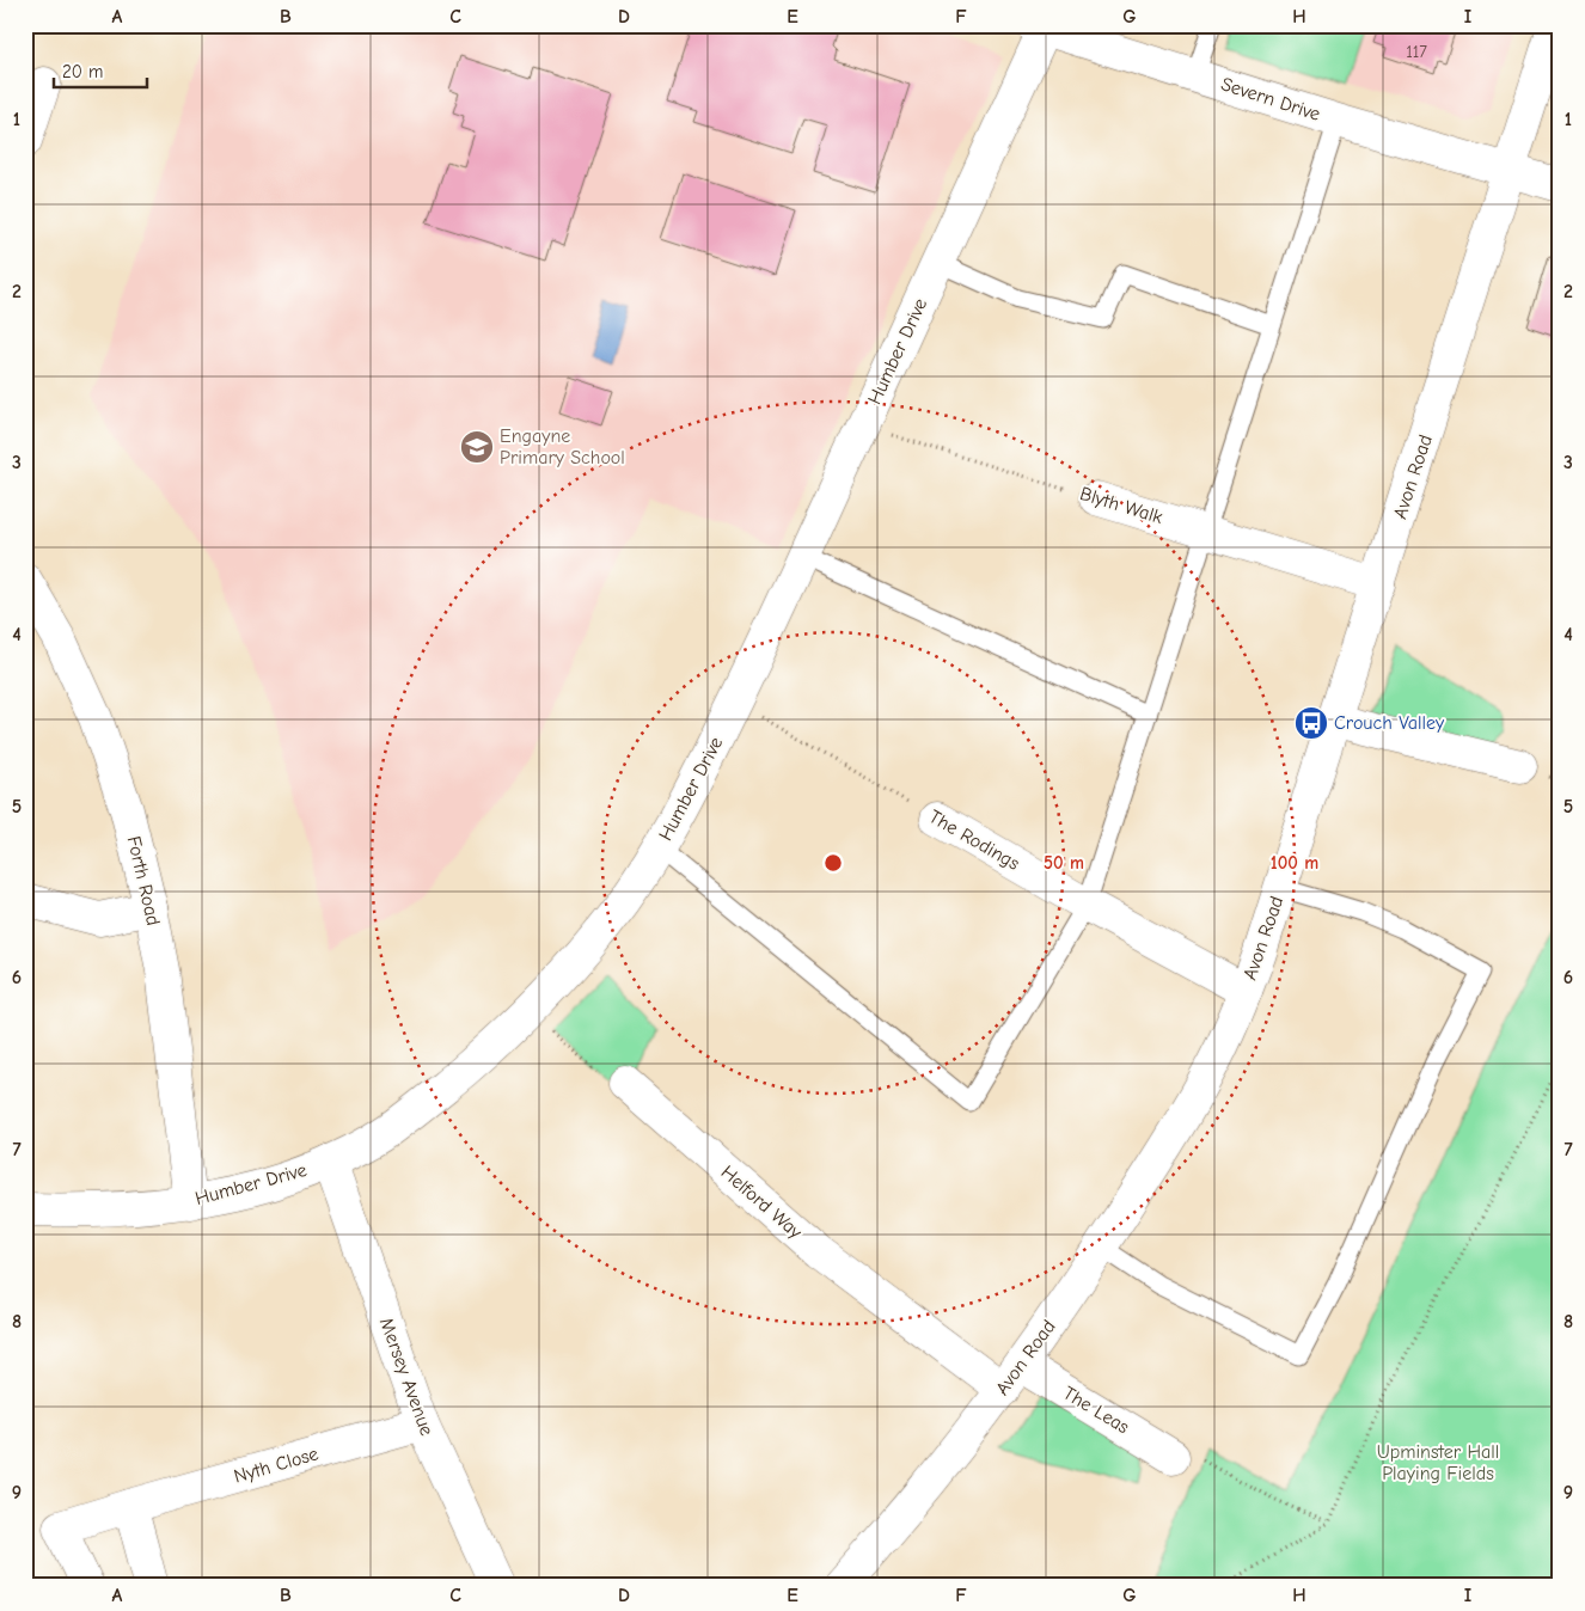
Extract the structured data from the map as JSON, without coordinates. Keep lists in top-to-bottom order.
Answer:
{
  "streets": {
    "street": [
      "Severn Drive",
      "Humber Drive",
      "Avon Road",
      "Blyth Walk",
      "The Rodings",
      "Forth Road",
      "Helford Way",
      "Mersey Avenue",
      "The Leas",
      "Nyth Close"
    ]
  },
  "crossings": [
    ["Severn Drive", "Humber Drive"],
    ["Severn Drive", "Avon Road"],
    ["Humber Drive", "Blyth Walk"],
    ["Humber Drive", "The Rodings"],
    ["Humber Drive", "Forth Road"],
    ["Humber Drive", "Mersey Avenue"],
    ["Avon Road", "Blyth Walk"],
    ["Avon Road", "The Rodings"],
    ["Avon Road", "Helford Way"],
    ["Avon Road", "The Leas"],
    ["Helford Way", "The Leas"],
    ["Mersey Avenue", "Nyth Close"]
  ],
  "parks": ["Upminster Hall Playing Fields"],
  "places": {
    "school or university": ["Engayne Primary School"],
    "bus stop": ["Crouch Valley"]
  },
  "house_numbers": ["117"],
  "scale_bar": "20 m",
  "grid": {
    "columns": [
      "A",
      "B",
      "C",
      "D",
      "E",
      "F",
      "G",
      "H",
      "I"
    ],
    "rows": [
      "1",
      "2",
      "3",
      "4",
      "5",
      "6",
      "7",
      "8",
      "9"
    ]
  },
  "rings": ["50 m", "100 m"]
}
